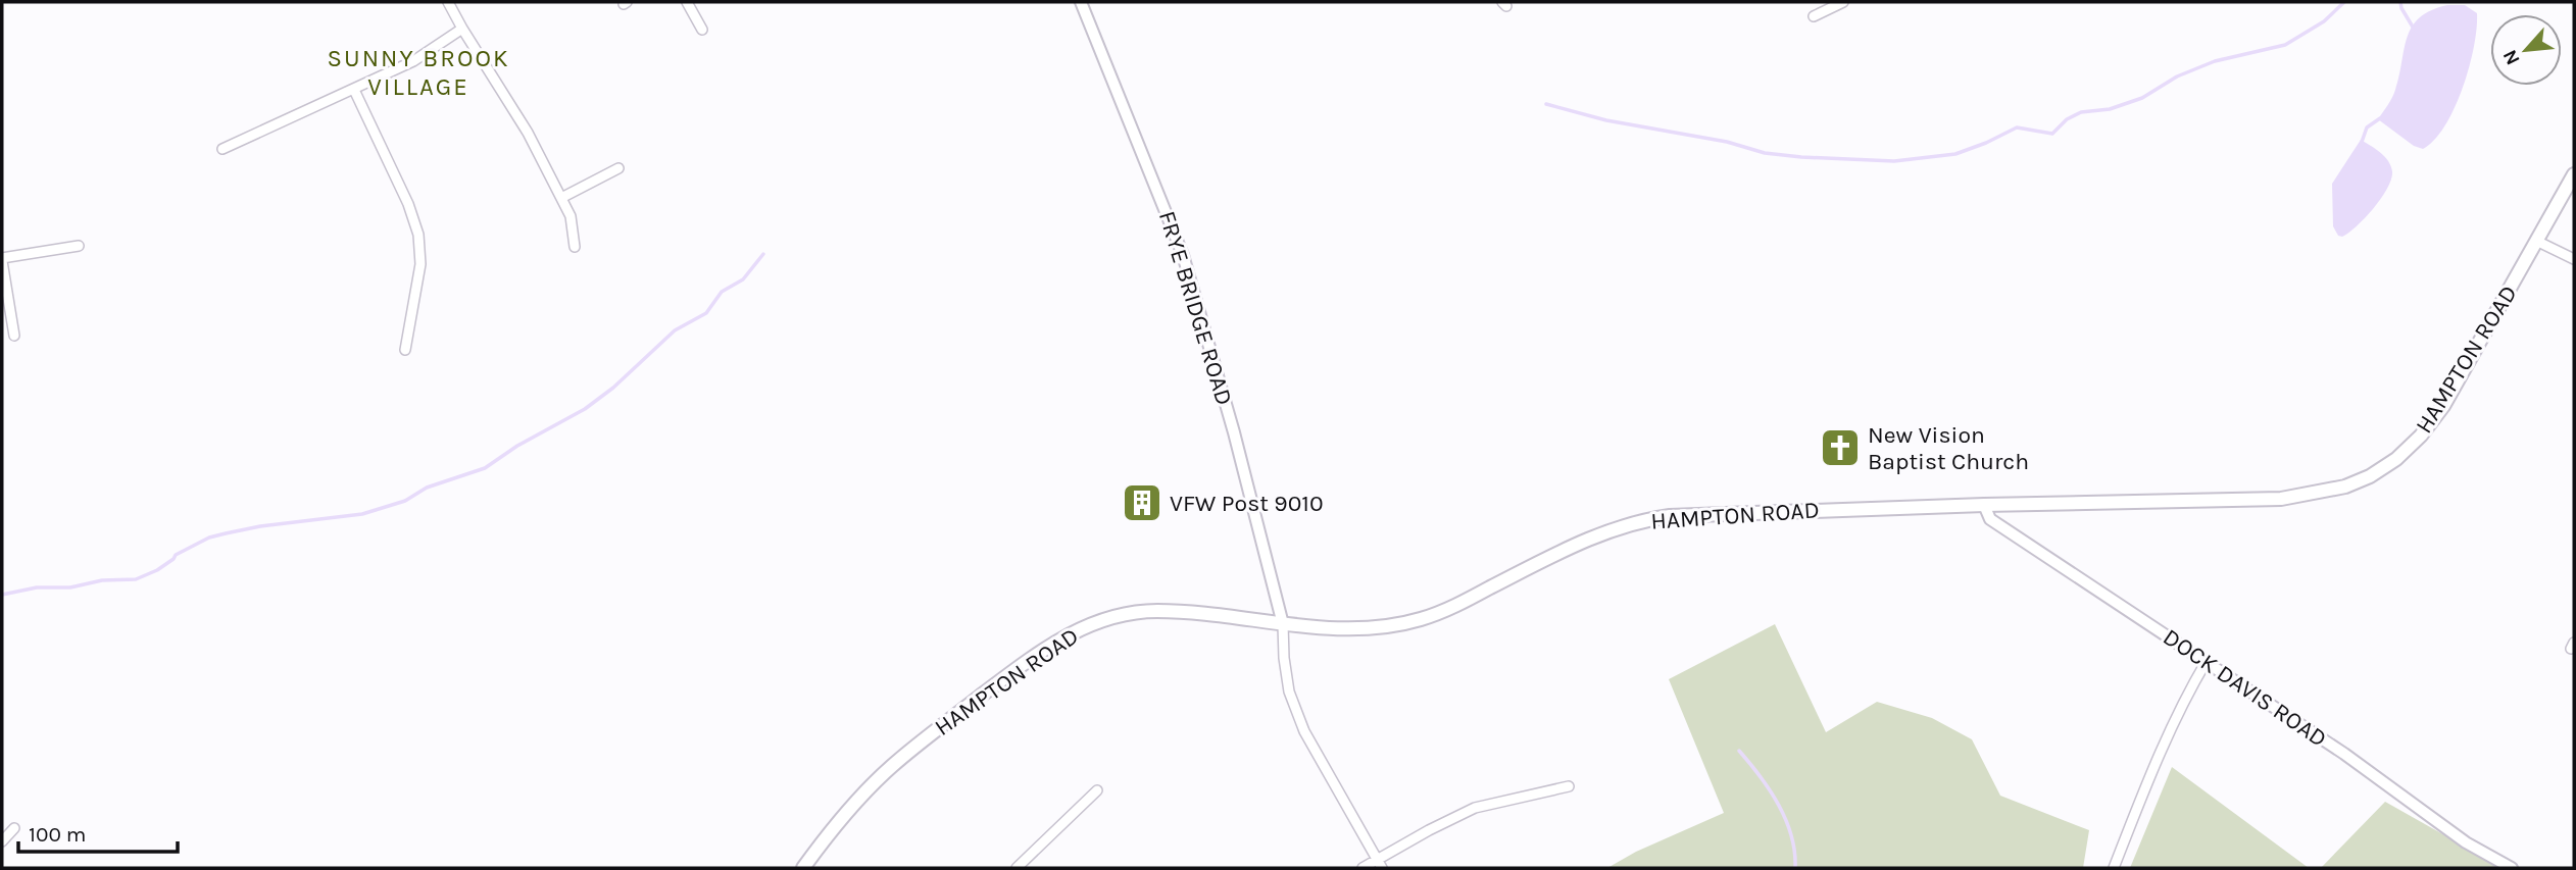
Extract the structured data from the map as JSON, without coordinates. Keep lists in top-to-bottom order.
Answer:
{
  "streets": {
    "main road": ["HAMPTON ROAD"],
    "street": ["FRYE BRIDGE ROAD", "DOCK DAVIS ROAD"]
  },
  "crossings": [
    ["FRYE BRIDGE ROAD", "HAMPTON ROAD"],
    ["HAMPTON ROAD", "DOCK DAVIS ROAD"]
  ],
  "districts": ["SUNNY BROOK VILLAGE"],
  "places": {
    "church": ["New Vision Baptist Church"],
    "building": ["VFW Post 9010"]
  },
  "scale_bar": "100 m",
  "north": "bottom left"
}
